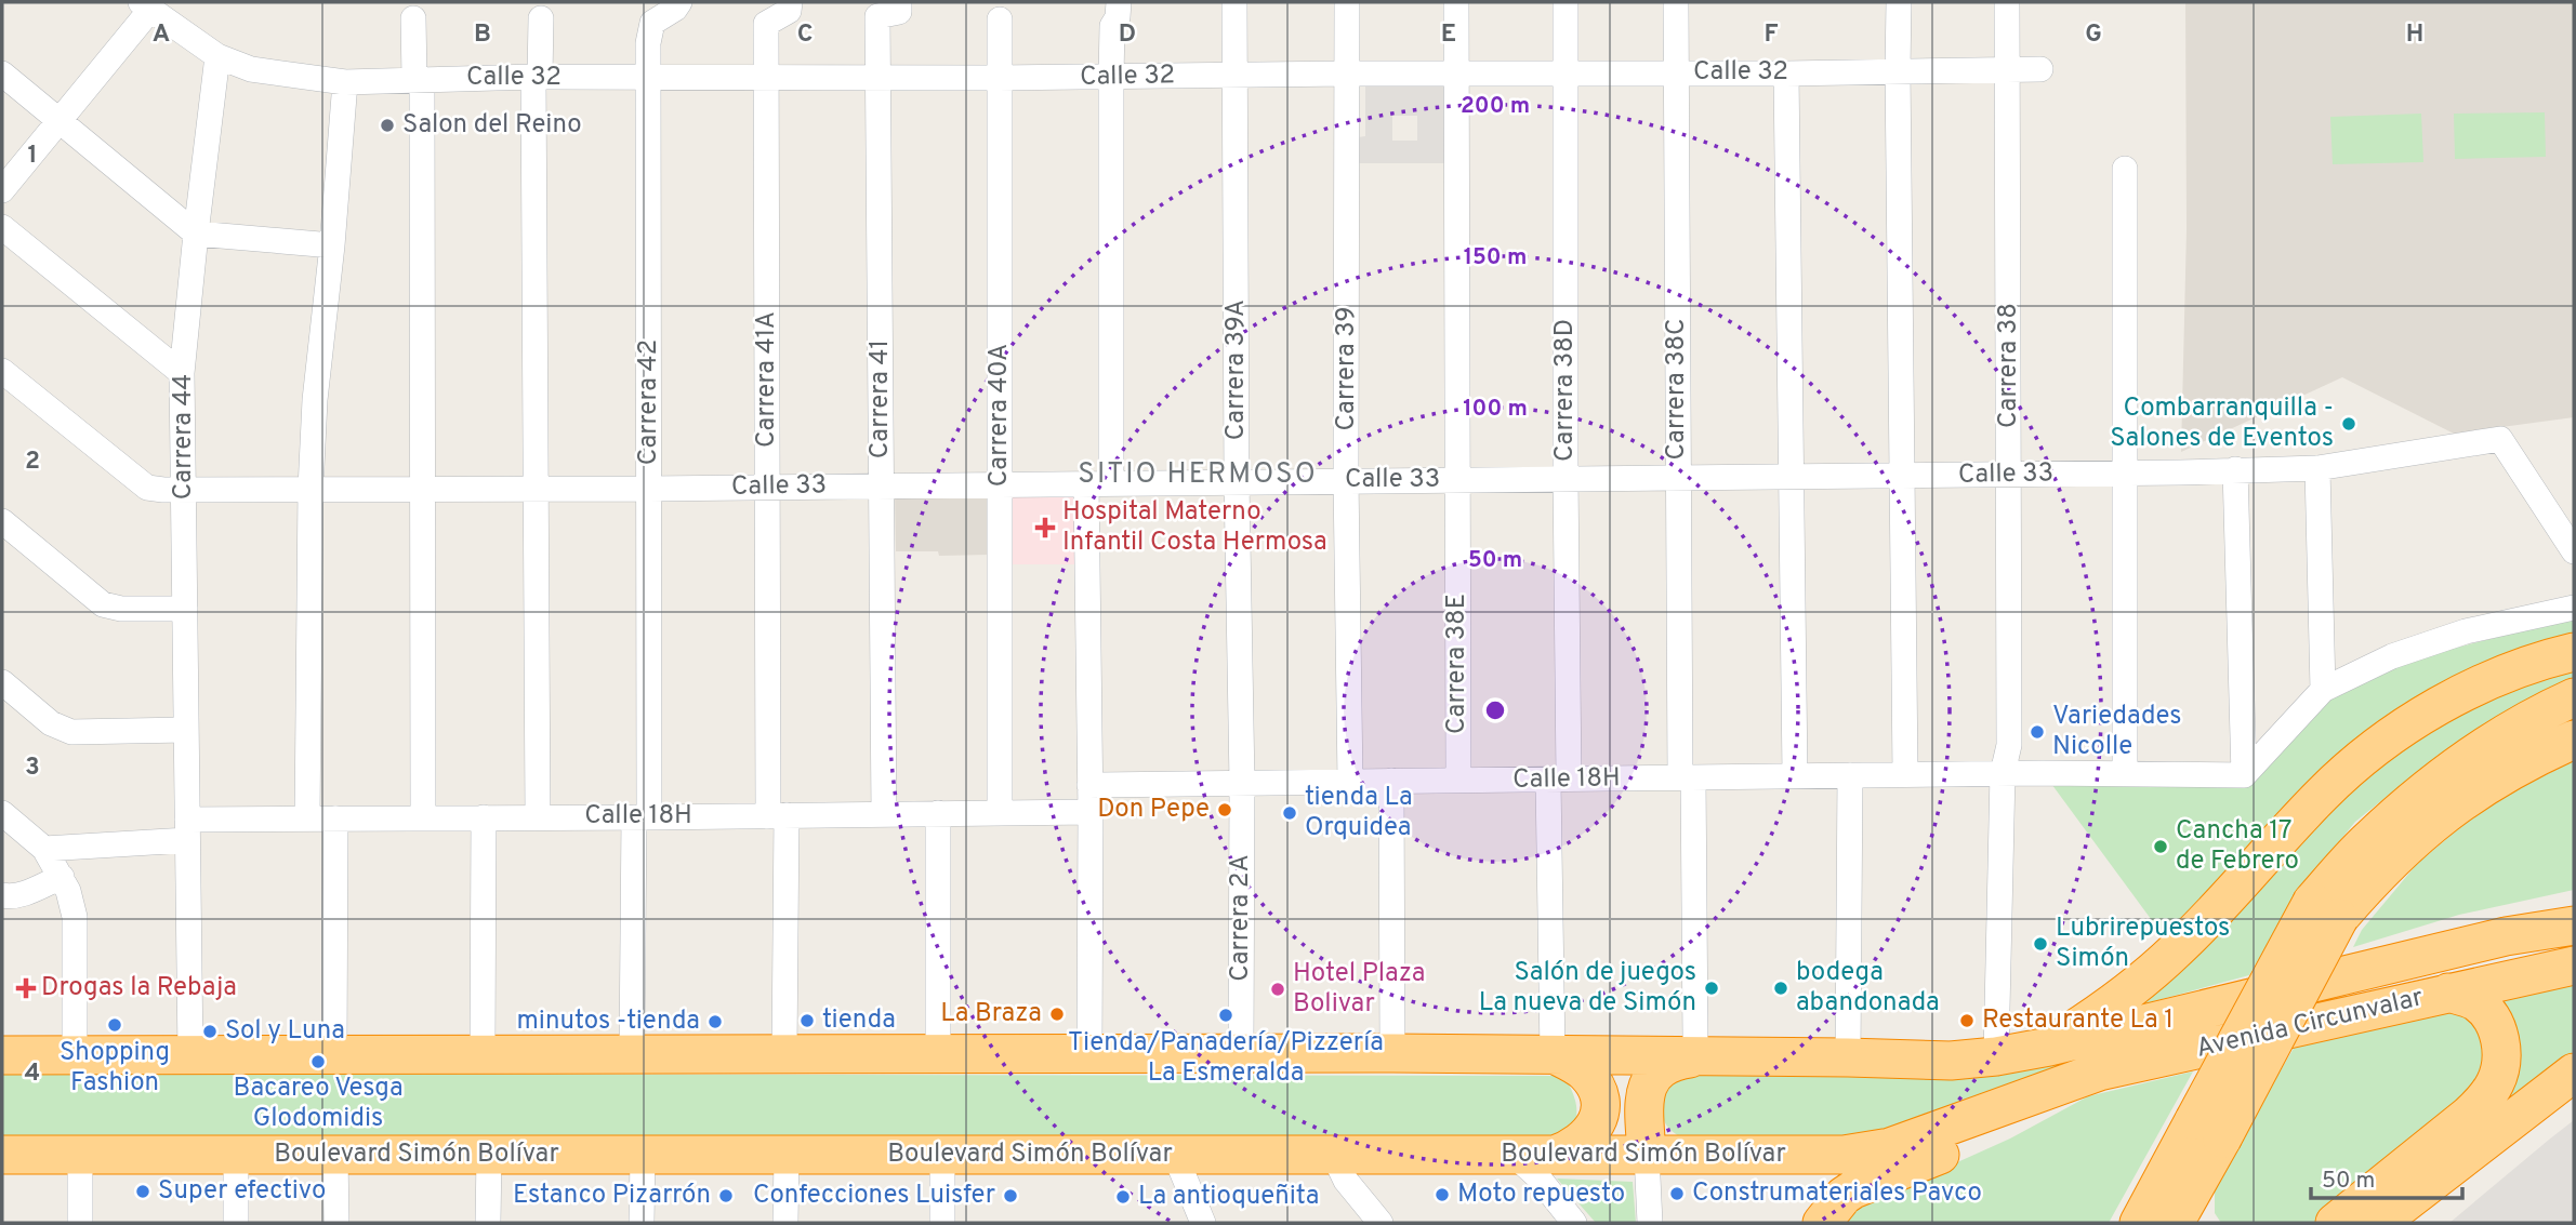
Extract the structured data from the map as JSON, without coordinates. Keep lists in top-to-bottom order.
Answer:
{
  "streets": {
    "highway": ["Avenida Circunvalar", "Boulevard Simón Bolívar"],
    "street": [
      "Calle 32",
      "Carrera 38",
      "Carrera 39",
      "Carrera 39A",
      "Carrera 41A",
      "Carrera 38C",
      "Carrera 38D",
      "Carrera 41",
      "Carrera 42",
      "Carrera 40A",
      "Carrera 44",
      "Calle 33",
      "Carrera 38E",
      "Calle 18H",
      "Carrera 2A"
    ]
  },
  "crossings": [
    ["Calle 32", "Carrera 38"],
    ["Calle 32", "Carrera 39"],
    ["Calle 32", "Carrera 39A"],
    ["Calle 32", "Carrera 41A"],
    ["Calle 32", "Carrera 38C"],
    ["Calle 32", "Carrera 38D"],
    ["Calle 32", "Carrera 41"],
    ["Calle 32", "Carrera 42"],
    ["Calle 32", "Carrera 40A"],
    ["Calle 32", "Carrera 44"],
    ["Calle 32", "Carrera 38E"],
    ["Carrera 38", "Calle 33"],
    ["Carrera 38", "Calle 18H"],
    ["Carrera 39", "Calle 33"],
    ["Carrera 39", "Calle 18H"],
    ["Carrera 39A", "Calle 33"],
    ["Carrera 39A", "Calle 18H"],
    ["Carrera 39A", "Carrera 2A"],
    ["Carrera 41A", "Calle 33"],
    ["Carrera 41A", "Calle 18H"],
    ["Carrera 38C", "Calle 33"],
    ["Carrera 38C", "Calle 18H"],
    ["Carrera 38D", "Calle 33"],
    ["Carrera 38D", "Calle 18H"],
    ["Carrera 41", "Calle 33"],
    ["Carrera 41", "Calle 18H"],
    ["Carrera 42", "Calle 33"],
    ["Carrera 42", "Calle 18H"],
    ["Carrera 40A", "Calle 33"],
    ["Carrera 40A", "Calle 18H"],
    ["Carrera 44", "Calle 33"],
    ["Carrera 44", "Calle 18H"],
    ["Calle 33", "Carrera 38E"],
    ["Carrera 38E", "Calle 18H"],
    ["Calle 18H", "Carrera 2A"],
    ["Avenida Circunvalar", "Boulevard Simón Bolívar"]
  ],
  "districts": ["SITIO HERMOSO"],
  "places": {
    "other": [
      "Salon del Reino",
      "Combarranquilla - Salones de Eventos",
      "Variedades Nicolle",
      "Don Pepe",
      "tienda La Orquidea",
      "Cancha 17 de Febrero",
      "Lubrirepuestos Simón",
      "Salón de juegos La nueva de Simón",
      "bodega abandonada",
      "Hotel Plaza Bolivar",
      "La Braza",
      "Tienda/Panadería/Pizzería La Esmeralda",
      "tienda",
      "Restaurante La 1",
      "minutos -tienda",
      "Shopping Fashion",
      "Sol y Luna",
      "Bacareo Vesga Glodomidis",
      "Super efectivo",
      "Construmateriales Pavco",
      "Moto repuesto",
      "Estanco Pizarrón",
      "Confecciones Luisfer",
      "La antioqueñita"
    ],
    "health": ["Hospital Materno Infantil Costa Hermosa", "Drogas la Rebaja"]
  },
  "scale_bar": "50 m",
  "grid": {
    "columns": [
      "A",
      "B",
      "C",
      "D",
      "E",
      "F",
      "G",
      "H"
    ],
    "rows": [
      "1",
      "2",
      "3",
      "4"
    ]
  },
  "rings": [
    "200 m",
    "150 m",
    "100 m",
    "50 m"
  ]
}
